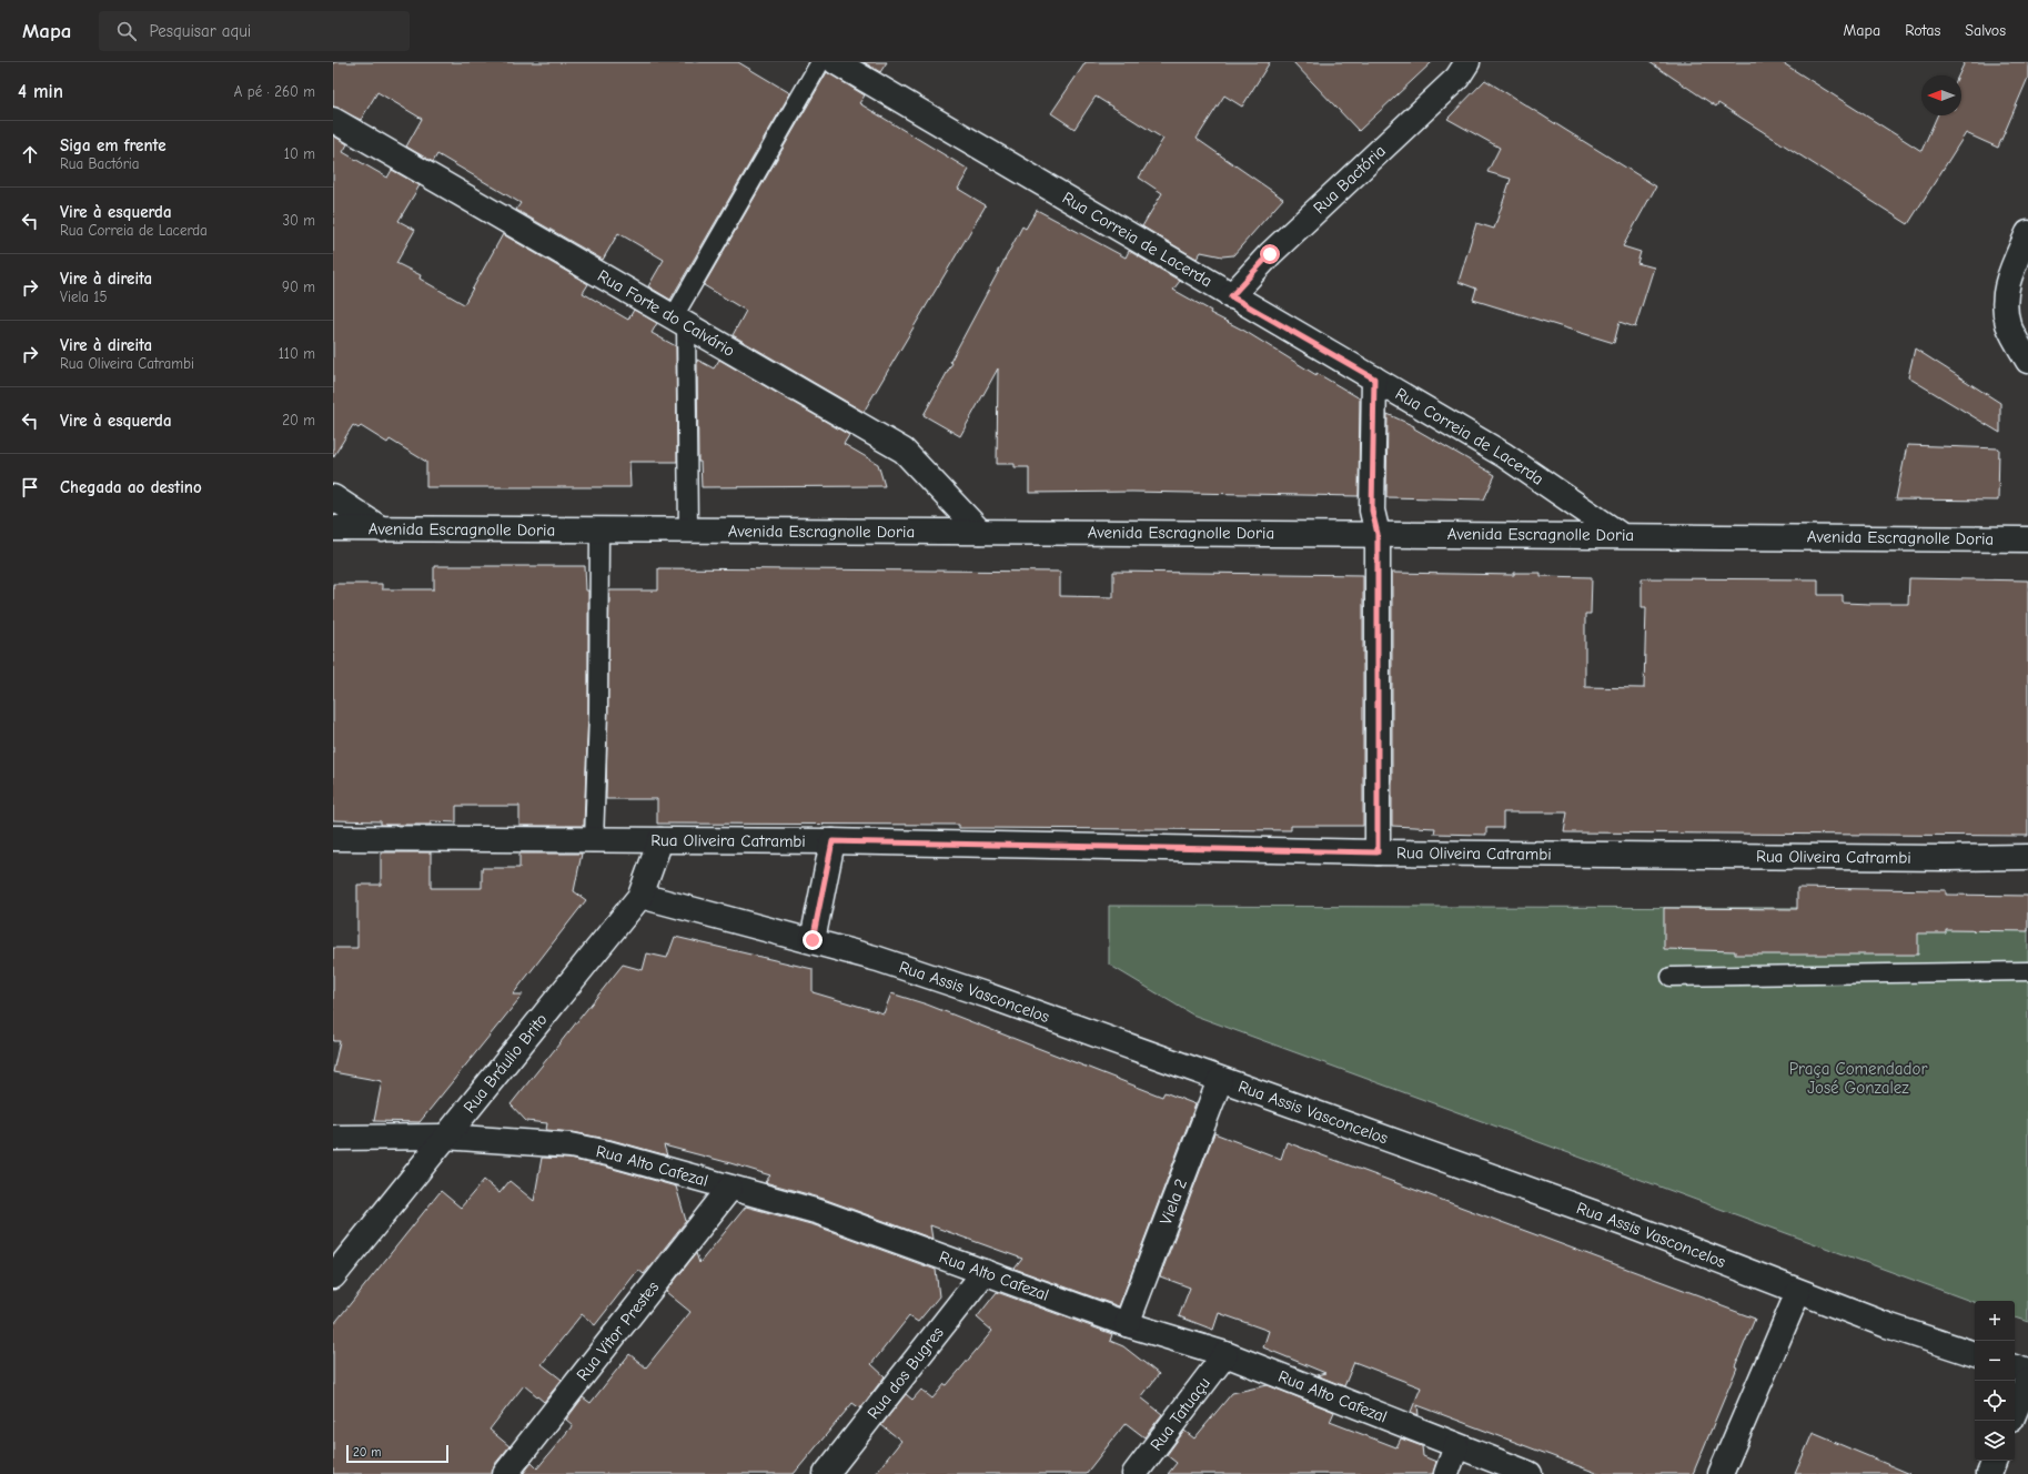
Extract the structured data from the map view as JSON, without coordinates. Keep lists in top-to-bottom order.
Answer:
{
  "streets": {
    "street": [
      "Rua Bactória",
      "Rua Correia de Lacerda",
      "Rua Forte do Calvário",
      "Avenida Escragnolle Doria",
      "Rua Oliveira Catrambi",
      "Rua Assis Vasconcelos",
      "Rua Bráulio Brito",
      "Rua Alto Cafezal",
      "Viela 2",
      "Rua Vitor Prestes",
      "Rua dos Bugres",
      "Rua Tatuaçu"
    ]
  },
  "crossings": [
    ["Rua Bactória", "Rua Correia de Lacerda"],
    ["Rua Correia de Lacerda", "Avenida Escragnolle Doria"],
    ["Rua Forte do Calvário", "Avenida Escragnolle Doria"],
    ["Rua Oliveira Catrambi", "Rua Bráulio Brito"],
    ["Rua Assis Vasconcelos", "Rua Bráulio Brito"],
    ["Rua Assis Vasconcelos", "Viela 2"],
    ["Rua Bráulio Brito", "Rua Alto Cafezal"],
    ["Rua Alto Cafezal", "Viela 2"],
    ["Rua Alto Cafezal", "Rua Vitor Prestes"],
    ["Rua Alto Cafezal", "Rua dos Bugres"],
    ["Rua Alto Cafezal", "Rua Tatuaçu"]
  ],
  "parks": ["Praça Comendador José Gonzalez"],
  "scale_bar": "20 m",
  "north": "left",
  "page": {
    "header": "Mapa",
    "search": "Pesquisar aqui",
    "nav": ["Mapa", "Rotas", "Salvos"],
    "heading": ["4 min", "A pé · 260 m"],
    "list": [
      ["Siga em frente", "Rua Bactória", "10 m"],
      ["Vire à esquerda", "Rua Correia de Lacerda", "30 m"],
      ["Vire à direita", "Viela 15", "90 m"],
      ["Vire à direita", "Rua Oliveira Catrambi", "110 m"],
      ["Vire à esquerda", "20 m"],
      "Chegada ao destino"
    ],
    "map_buttons": ["+", "−"],
    "scale": "20 m"
  }
}
